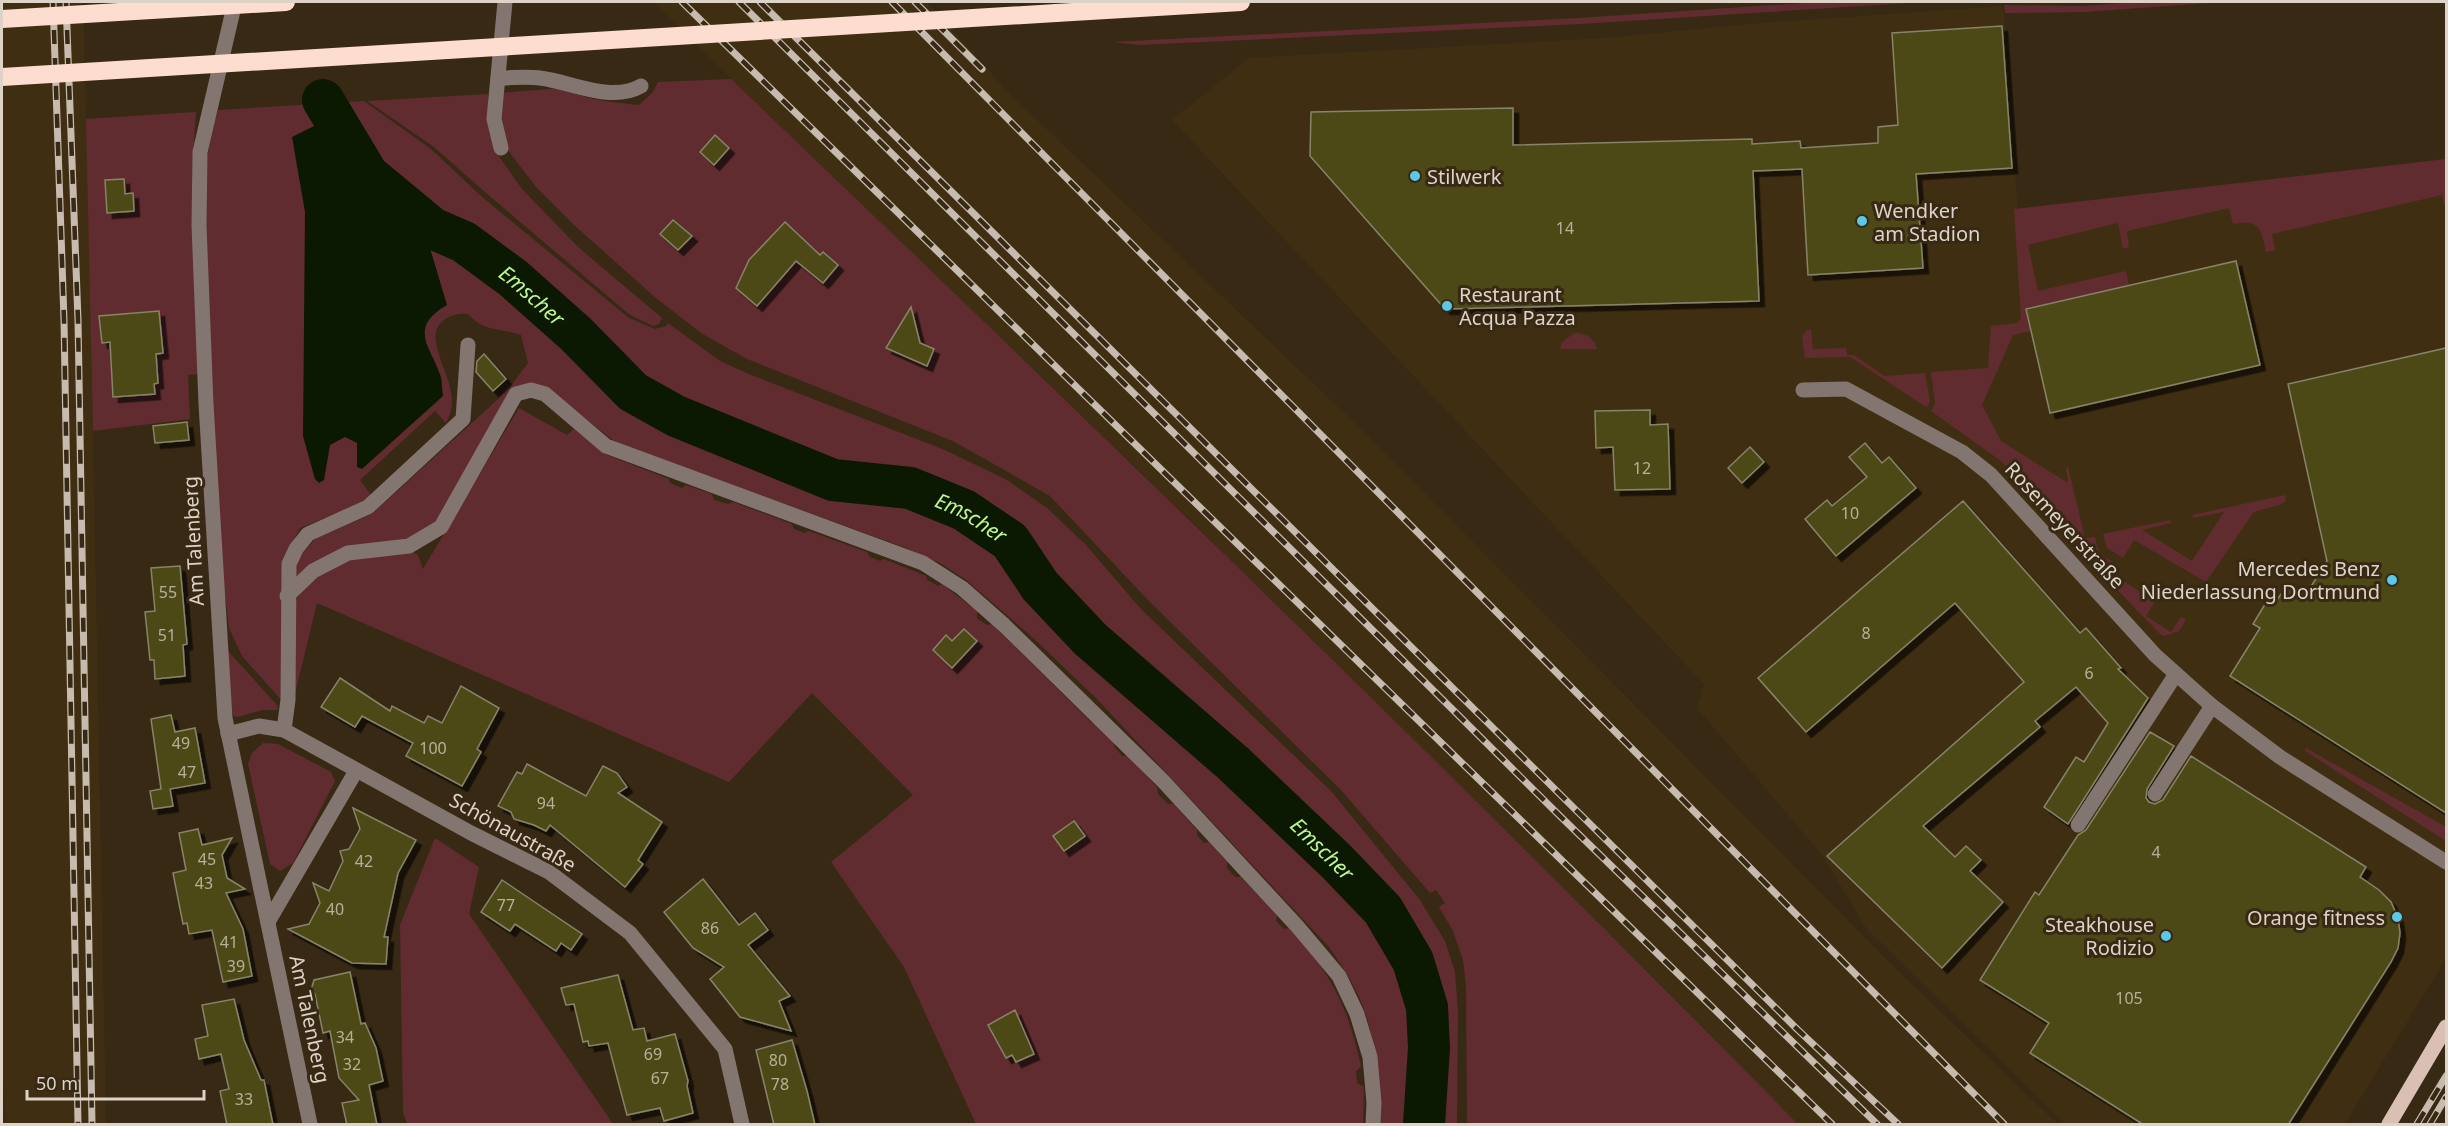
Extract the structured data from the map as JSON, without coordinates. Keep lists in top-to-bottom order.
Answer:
{
  "streets": {
    "street": ["Rosemeyerstraße", "Am Talenberg", "Schönaustraße"]
  },
  "crossings": [
    ["Am Talenberg", "Schönaustraße"]
  ],
  "water": ["Emscher"],
  "places": [
    "Stilwerk",
    "Wendker am Stadion",
    "Restaurant Acqua Pazza",
    "Mercedes Benz Niederlassung Dortmund",
    "Orange fitness",
    "Steakhouse Rodizio"
  ],
  "house_numbers": [
    "14",
    "12",
    "10",
    "55",
    "8",
    "51",
    "6",
    "49",
    "100",
    "47",
    "94",
    "4",
    "45",
    "42",
    "43",
    "77",
    "40",
    "86",
    "41",
    "39",
    "105",
    "34",
    "69",
    "80",
    "32",
    "67",
    "78",
    "33"
  ],
  "scale_bar": "50 m"
}
